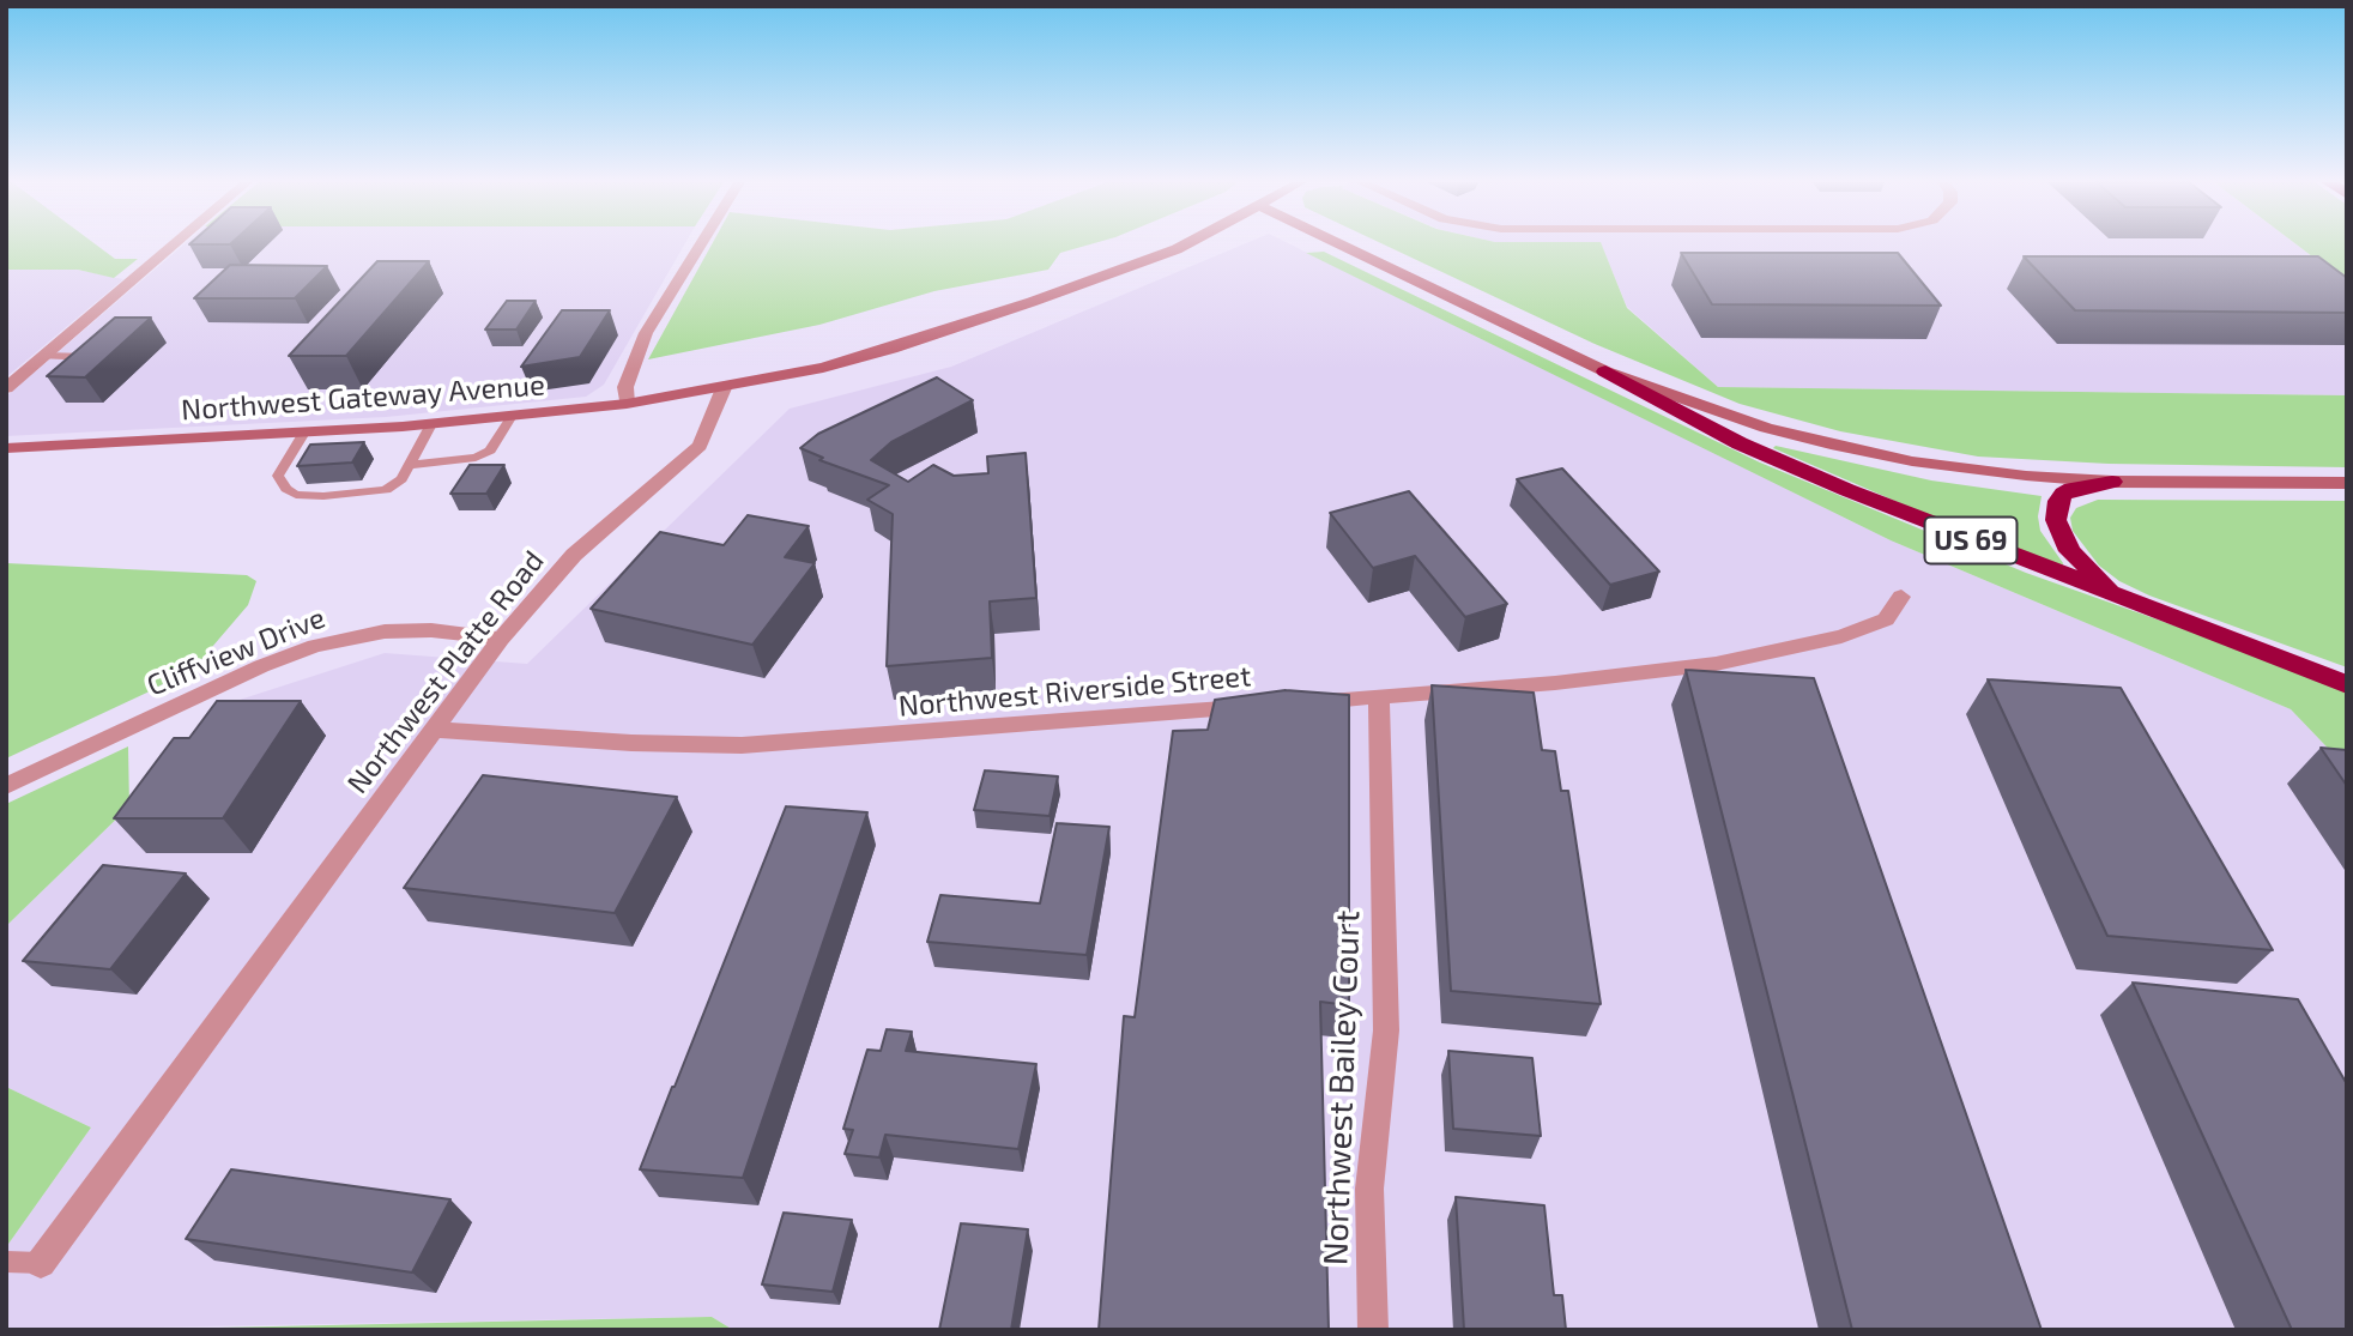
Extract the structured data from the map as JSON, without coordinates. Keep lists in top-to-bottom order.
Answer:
{
  "streets": {
    "highway": ["US 69"],
    "main road": ["Northwest Gateway Avenue"],
    "street": [
      "Cliffview Drive",
      "Northwest Platte Road",
      "Northwest Riverside Street",
      "Northwest Bailey Court"
    ]
  },
  "crossings": [
    ["Northwest Gateway Avenue", "Northwest Platte Road"],
    ["Cliffview Drive", "Northwest Platte Road"],
    ["Northwest Platte Road", "Northwest Riverside Street"]
  ]
}
